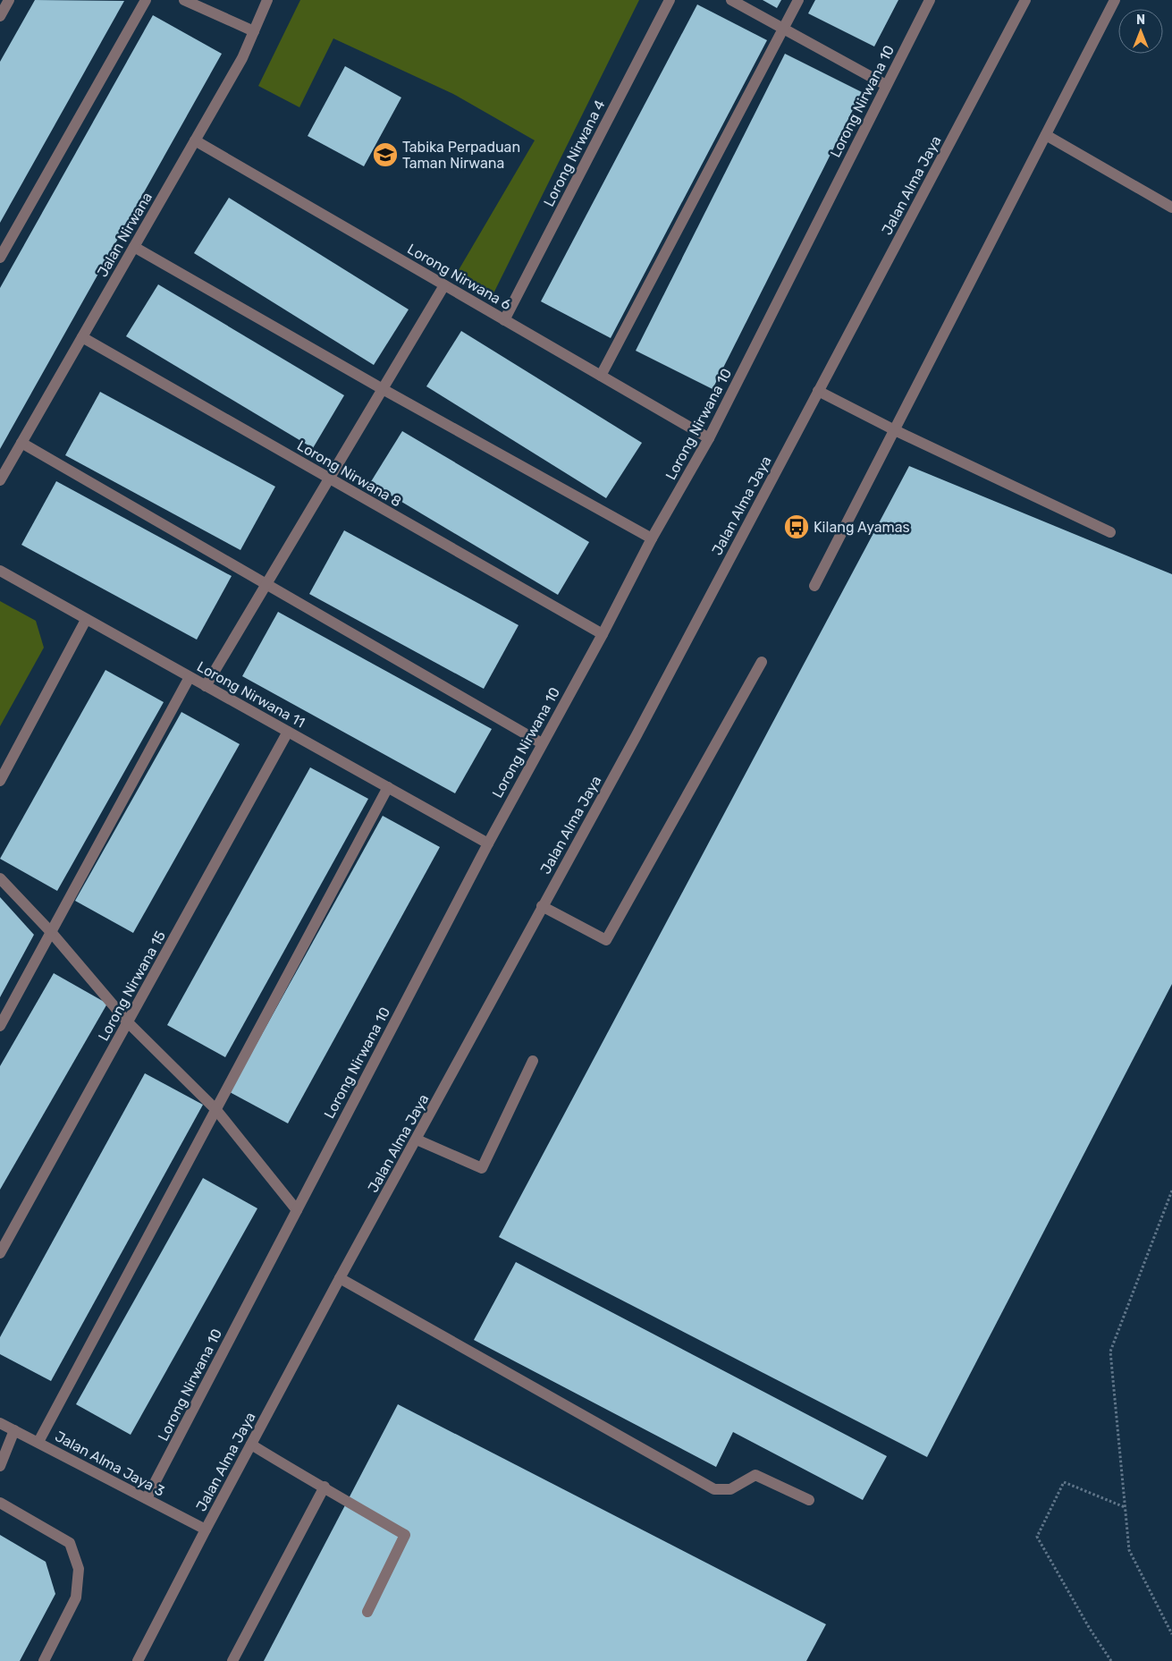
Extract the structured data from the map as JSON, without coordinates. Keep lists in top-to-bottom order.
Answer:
{
  "streets": {
    "street": [
      "Lorong Nirwana 10",
      "Lorong Nirwana 4",
      "Jalan Alma Jaya",
      "Jalan Nirwana",
      "Lorong Nirwana 6",
      "Lorong Nirwana 8",
      "Lorong Nirwana 11",
      "Lorong Nirwana 15",
      "Jalan Alma Jaya 3"
    ]
  },
  "crossings": [
    ["Lorong Nirwana 10", "Lorong Nirwana 6"],
    ["Lorong Nirwana 10", "Lorong Nirwana 8"],
    ["Lorong Nirwana 10", "Lorong Nirwana 11"],
    ["Lorong Nirwana 10", "Jalan Alma Jaya 3"],
    ["Lorong Nirwana 4", "Lorong Nirwana 6"],
    ["Jalan Alma Jaya", "Jalan Alma Jaya 3"],
    ["Jalan Nirwana", "Lorong Nirwana 6"],
    ["Jalan Nirwana", "Lorong Nirwana 8"],
    ["Lorong Nirwana 11", "Lorong Nirwana 15"]
  ],
  "places": {
    "school or university": ["Tabika Perpaduan Taman Nirwana"],
    "bus stop": ["Kilang Ayamas"]
  },
  "north": "top"
}
